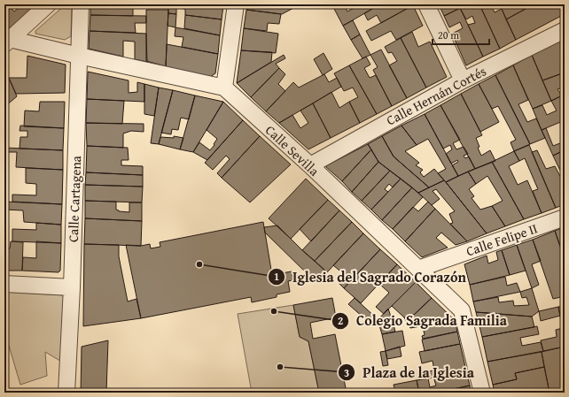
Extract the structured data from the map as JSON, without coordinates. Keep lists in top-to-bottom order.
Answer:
{
  "streets": {
    "street": [
      "Calle Hernán Cortés",
      "Calle Sevilla",
      "Calle Cartagena",
      "Calle Felipe II"
    ]
  },
  "crossings": [
    ["Calle Hernán Cortés", "Calle Sevilla"],
    ["Calle Sevilla", "Calle Cartagena"],
    ["Calle Sevilla", "Calle Felipe II"]
  ],
  "places": ["Iglesia del Sagrado Corazón", "Colegio Sagrada Familia", "Plaza de la Iglesia"],
  "scale_bar": "20 m"
}
